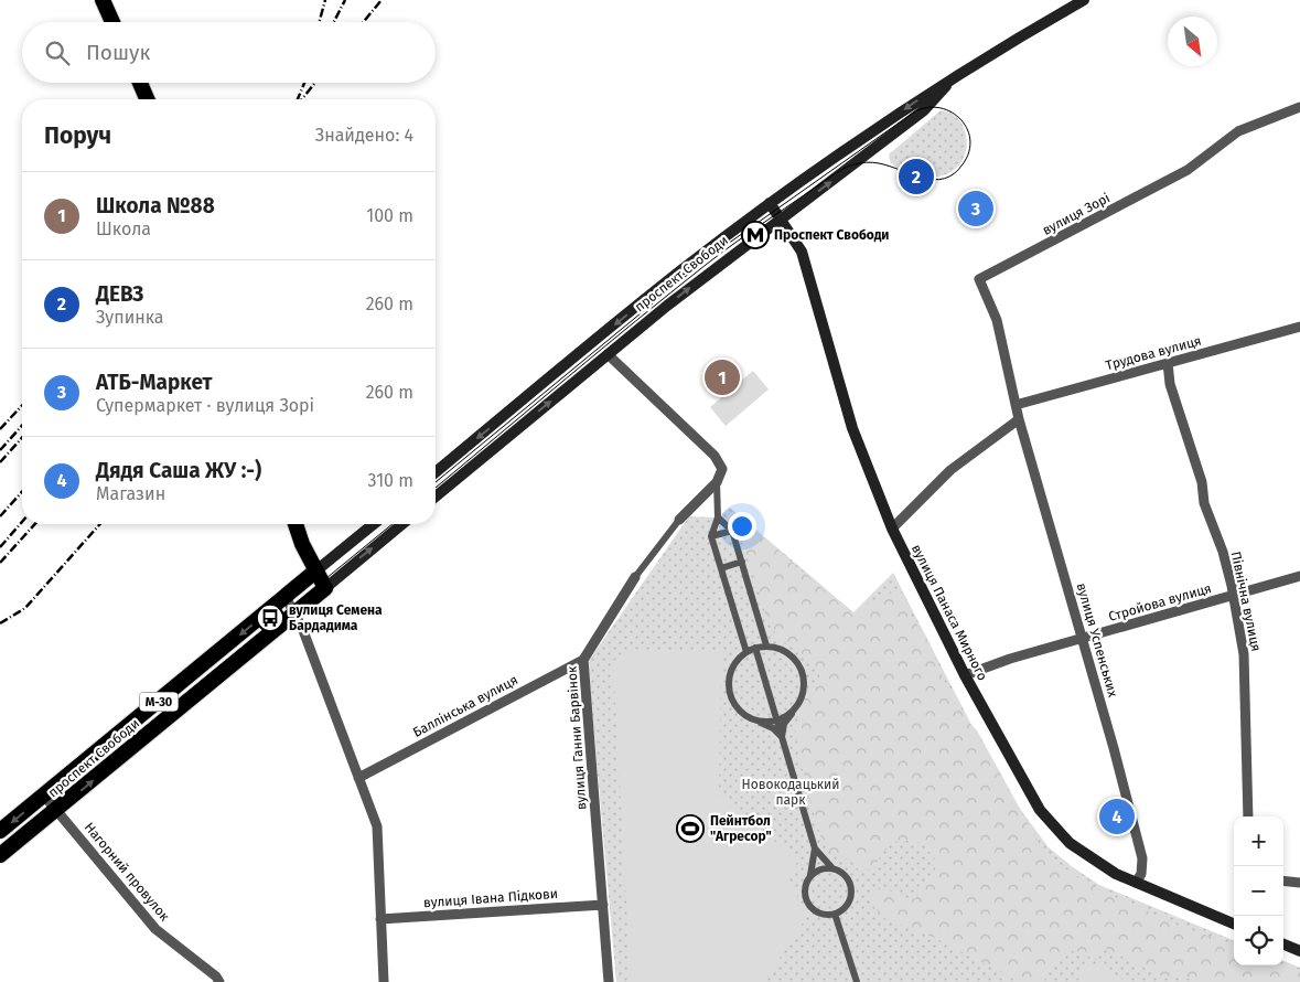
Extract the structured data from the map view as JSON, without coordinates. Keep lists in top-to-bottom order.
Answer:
{
  "streets": {
    "highway": ["проспект Свободи", "М-30"],
    "main road": ["вулиця Панаса Мирного"],
    "street": [
      "вулиця Зорі",
      "Трудова вулиця",
      "Північна вулиця",
      "Стройова вулиця",
      "вулиця Успенських",
      "Баллінська вулиця",
      "вулиця Ганни Барвінок",
      "Нагорний провулок",
      "вулиця Івана Підкови"
    ]
  },
  "crossings": [
    ["вулиця Зорі", "Трудова вулиця"],
    ["вулиця Зорі", "вулиця Успенських"],
    ["проспект Свободи", "вулиця Панаса Мирного"],
    ["проспект Свободи", "Нагорний провулок"],
    ["Трудова вулиця", "Північна вулиця"],
    ["Трудова вулиця", "вулиця Успенських"],
    ["Північна вулиця", "Стройова вулиця"],
    ["Стройова вулиця", "вулиця Панаса Мирного"],
    ["Стройова вулиця", "вулиця Успенських"],
    ["вулиця Панаса Мирного", "вулиця Успенських"],
    ["Баллінська вулиця", "вулиця Ганни Барвінок"],
    ["вулиця Ганни Барвінок", "вулиця Івана Підкови"]
  ],
  "parks": ["Новокодацький парк"],
  "places": {
    "metro station": ["Проспект Свободи"],
    "bus stop": ["вулиця Семена Бардадима"],
    "sports": ["Пейнтбол \"Агресор\""]
  },
  "north": "bottom right",
  "page": {
    "search": "Пошук",
    "heading": ["Поруч", "Знайдено: 4"],
    "pins": [
      "2",
      "3",
      "1",
      "4"
    ],
    "list": [
      {
        "mark": "1",
        "name": "Школа №88",
        "note": "Школа",
        "value": "100 m"
      },
      {
        "mark": "2",
        "name": "ДЕВЗ",
        "note": "Зупинка",
        "value": "260 m"
      },
      {
        "mark": "3",
        "name": "АТБ-Маркет",
        "note": "Супермаркет · вулиця Зорі",
        "value": "260 m"
      },
      {
        "mark": "4",
        "name": "Дядя Саша ЖУ :-)",
        "note": "Магазин",
        "value": "310 m"
      }
    ],
    "map_buttons": ["+", "−"]
  }
}
